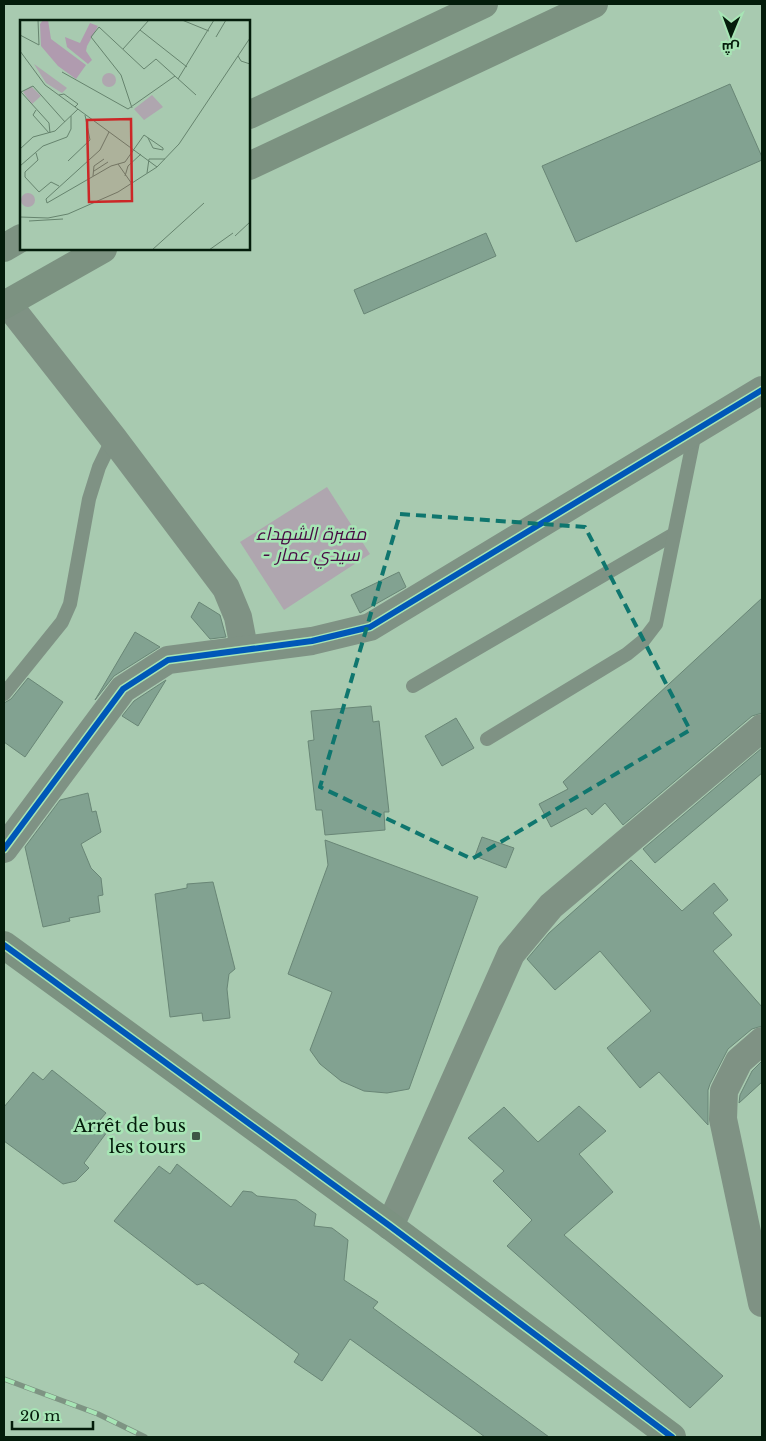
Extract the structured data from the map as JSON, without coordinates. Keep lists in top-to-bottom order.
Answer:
{
  "parks": ["مقبرة الشهداء - سيدي عمار"],
  "places": {
    "transit": ["Arrêt de bus les tours"]
  },
  "scale_bar": "20 m",
  "north": "bottom"
}
